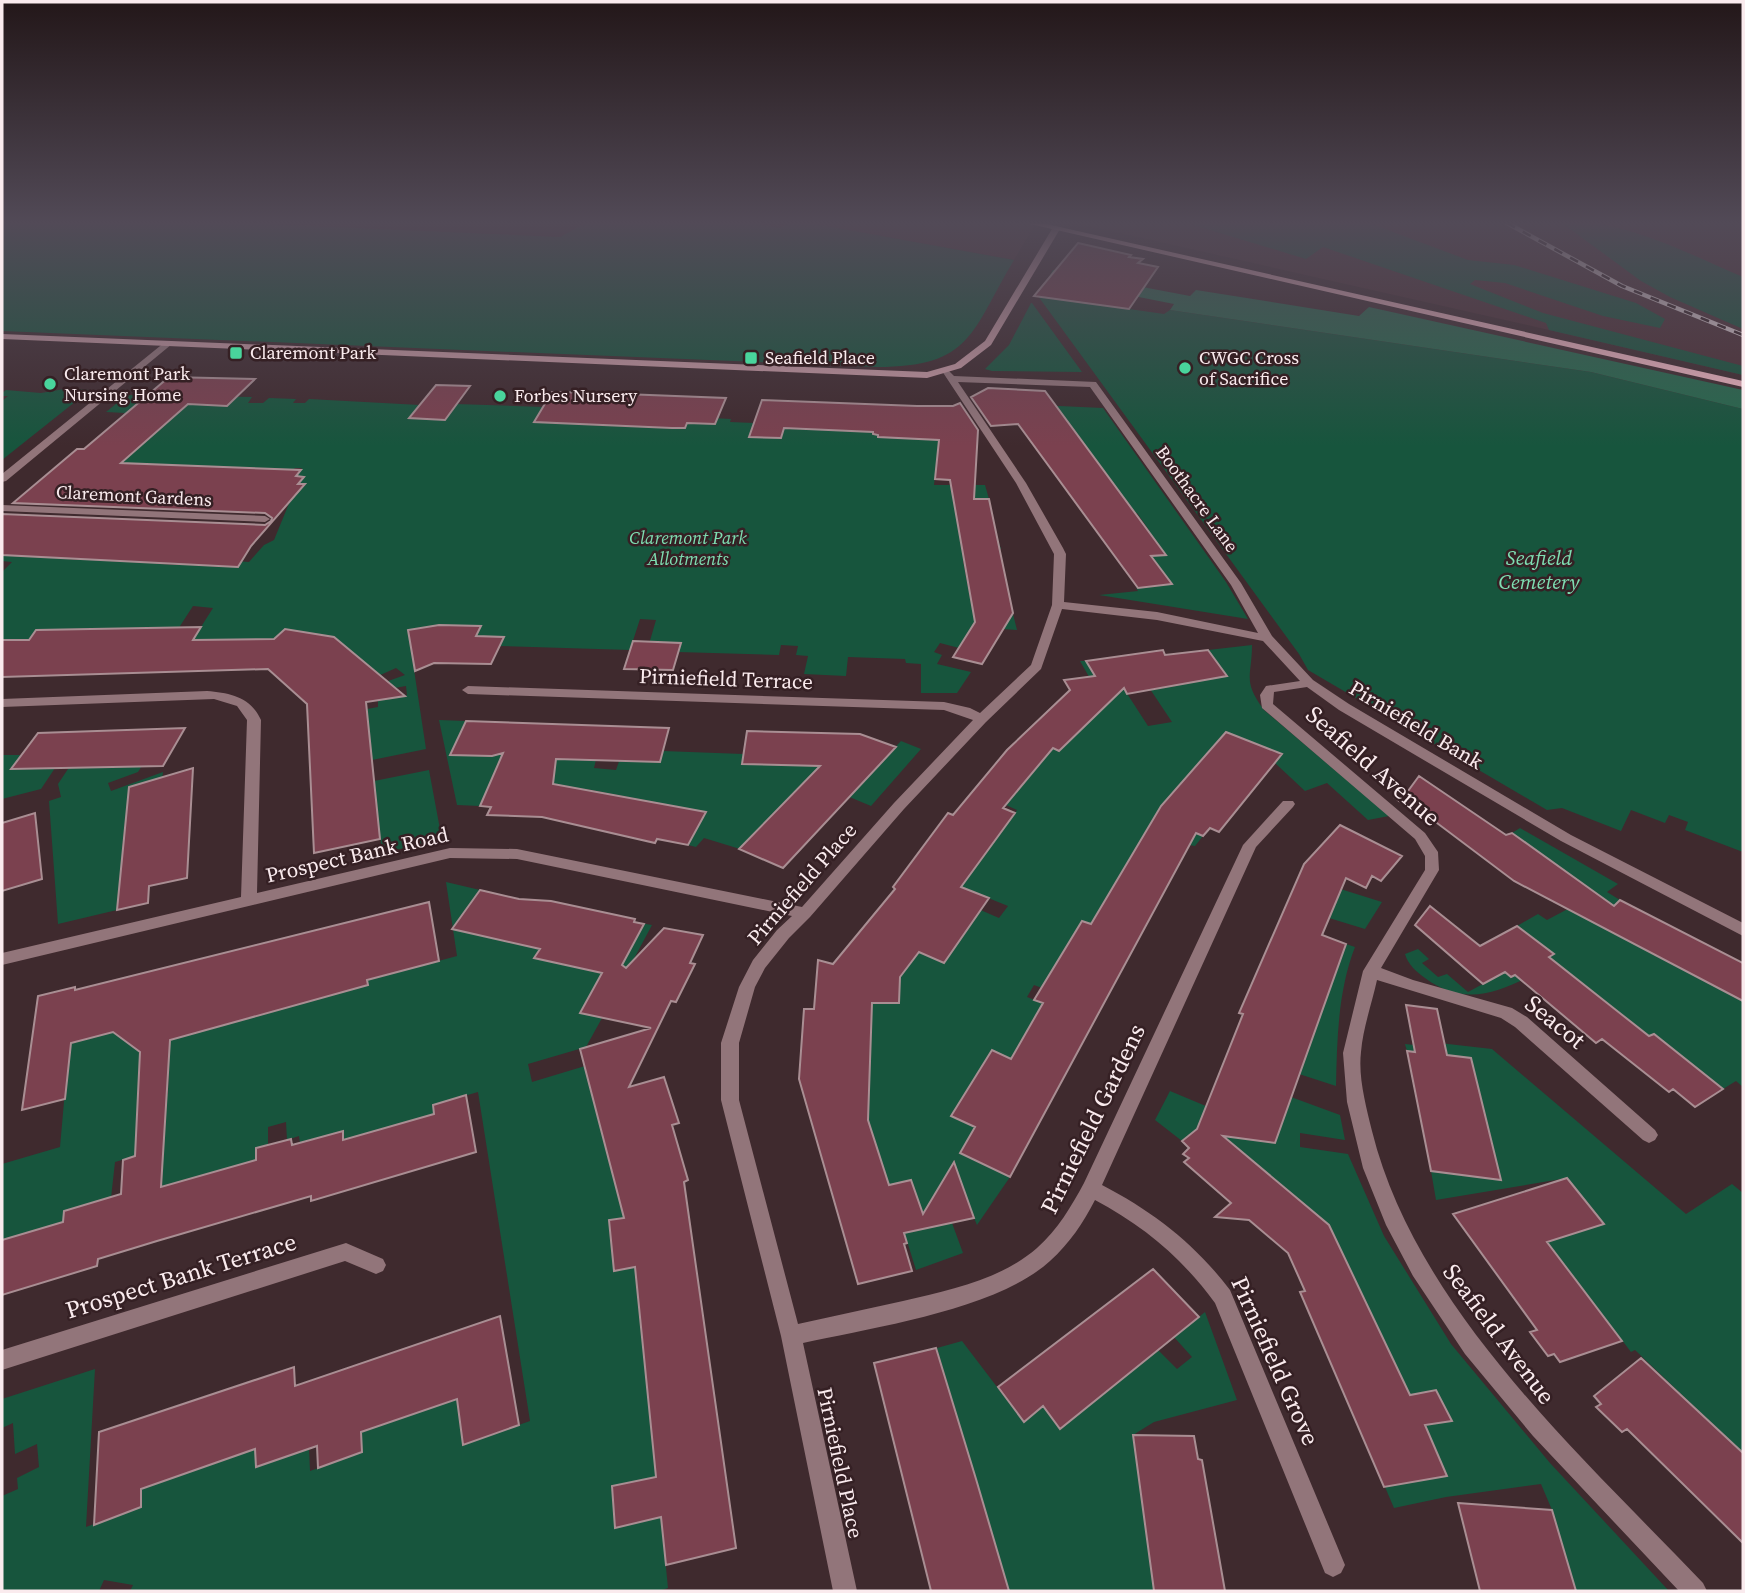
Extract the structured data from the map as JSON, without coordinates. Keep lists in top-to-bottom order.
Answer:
{
  "streets": {
    "street": [
      "Claremont Gardens",
      "Boothacre Lane",
      "Pirniefield Terrace",
      "Pirniefield Bank",
      "Seafield Avenue",
      "Prospect Bank Road",
      "Pirniefield Place",
      "Seacot",
      "Pirniefield Gardens",
      "Prospect Bank Terrace",
      "Pirniefield Grove"
    ]
  },
  "crossings": [
    ["Boothacre Lane", "Pirniefield Bank"],
    ["Boothacre Lane", "Pirniefield Place"],
    ["Pirniefield Terrace", "Pirniefield Place"],
    ["Pirniefield Bank", "Seafield Avenue"],
    ["Seafield Avenue", "Seacot"],
    ["Prospect Bank Road", "Pirniefield Place"],
    ["Pirniefield Place", "Pirniefield Gardens"],
    ["Pirniefield Gardens", "Pirniefield Grove"]
  ],
  "parks": ["Claremont Park Allotments", "Seafield Cemetery"],
  "places": {
    "transit": ["Claremont Park", "Seafield Place"],
    "other": ["CWGC Cross of Sacrifice", "Claremont Park Nursing Home", "Forbes Nursery"]
  }
}
